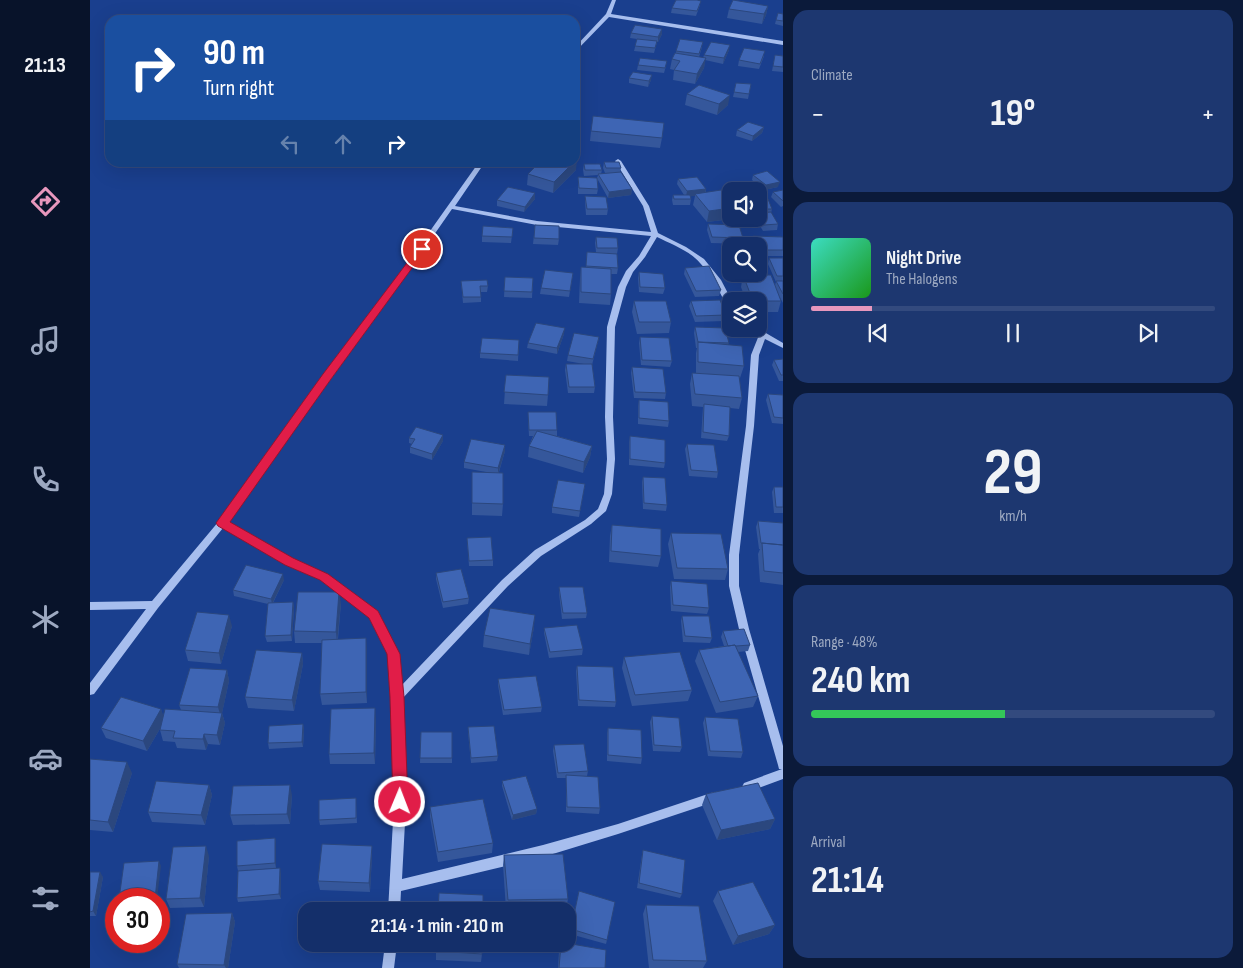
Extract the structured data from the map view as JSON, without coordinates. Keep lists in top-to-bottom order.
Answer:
{
  "page": {
    "tabs": "21:13",
    "tile": [
      "Climate",
      ["29", "km/h"],
      ["Range · 48%", "240 km"],
      ["Arrival", "21:14"]
    ],
    "turn": ["90 m", "Turn right"],
    "heat": ["−", "19°", "+"],
    "song": ["Night Drive", "The Halogens"],
    "limit": "30",
    "trip": "21:14 · 1 min · 210 m"
  }
}
